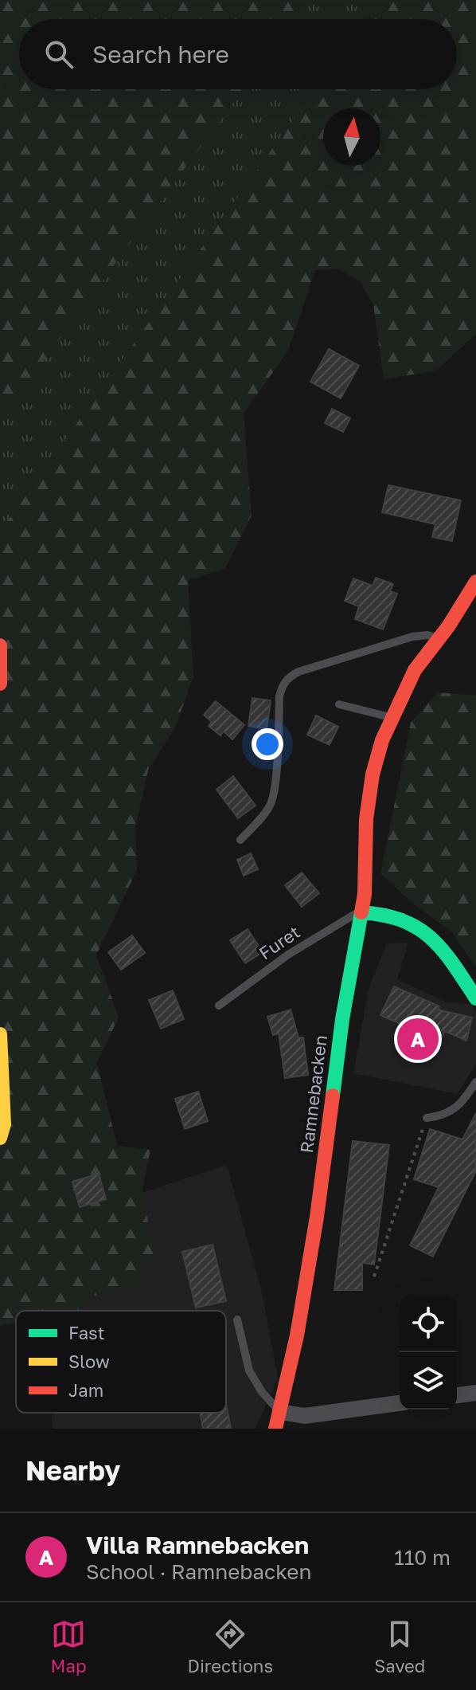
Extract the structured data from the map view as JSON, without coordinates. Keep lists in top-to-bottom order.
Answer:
{
  "streets": {
    "street": ["Ramnebacken"],
    "lane": ["Furet"]
  },
  "crossings": [
    ["Furet", "Ramnebacken"]
  ],
  "legend": ["Fast", "Slow", "Jam"],
  "north": "top",
  "page": {
    "search": "Search here",
    "pins": "A",
    "heading": "Nearby",
    "list": [
      {
        "mark": "A",
        "name": "Villa Ramnebacken",
        "note": "School · Ramnebacken",
        "value": "110 m"
      }
    ],
    "nav": ["Map", "Directions", "Saved"]
  }
}
